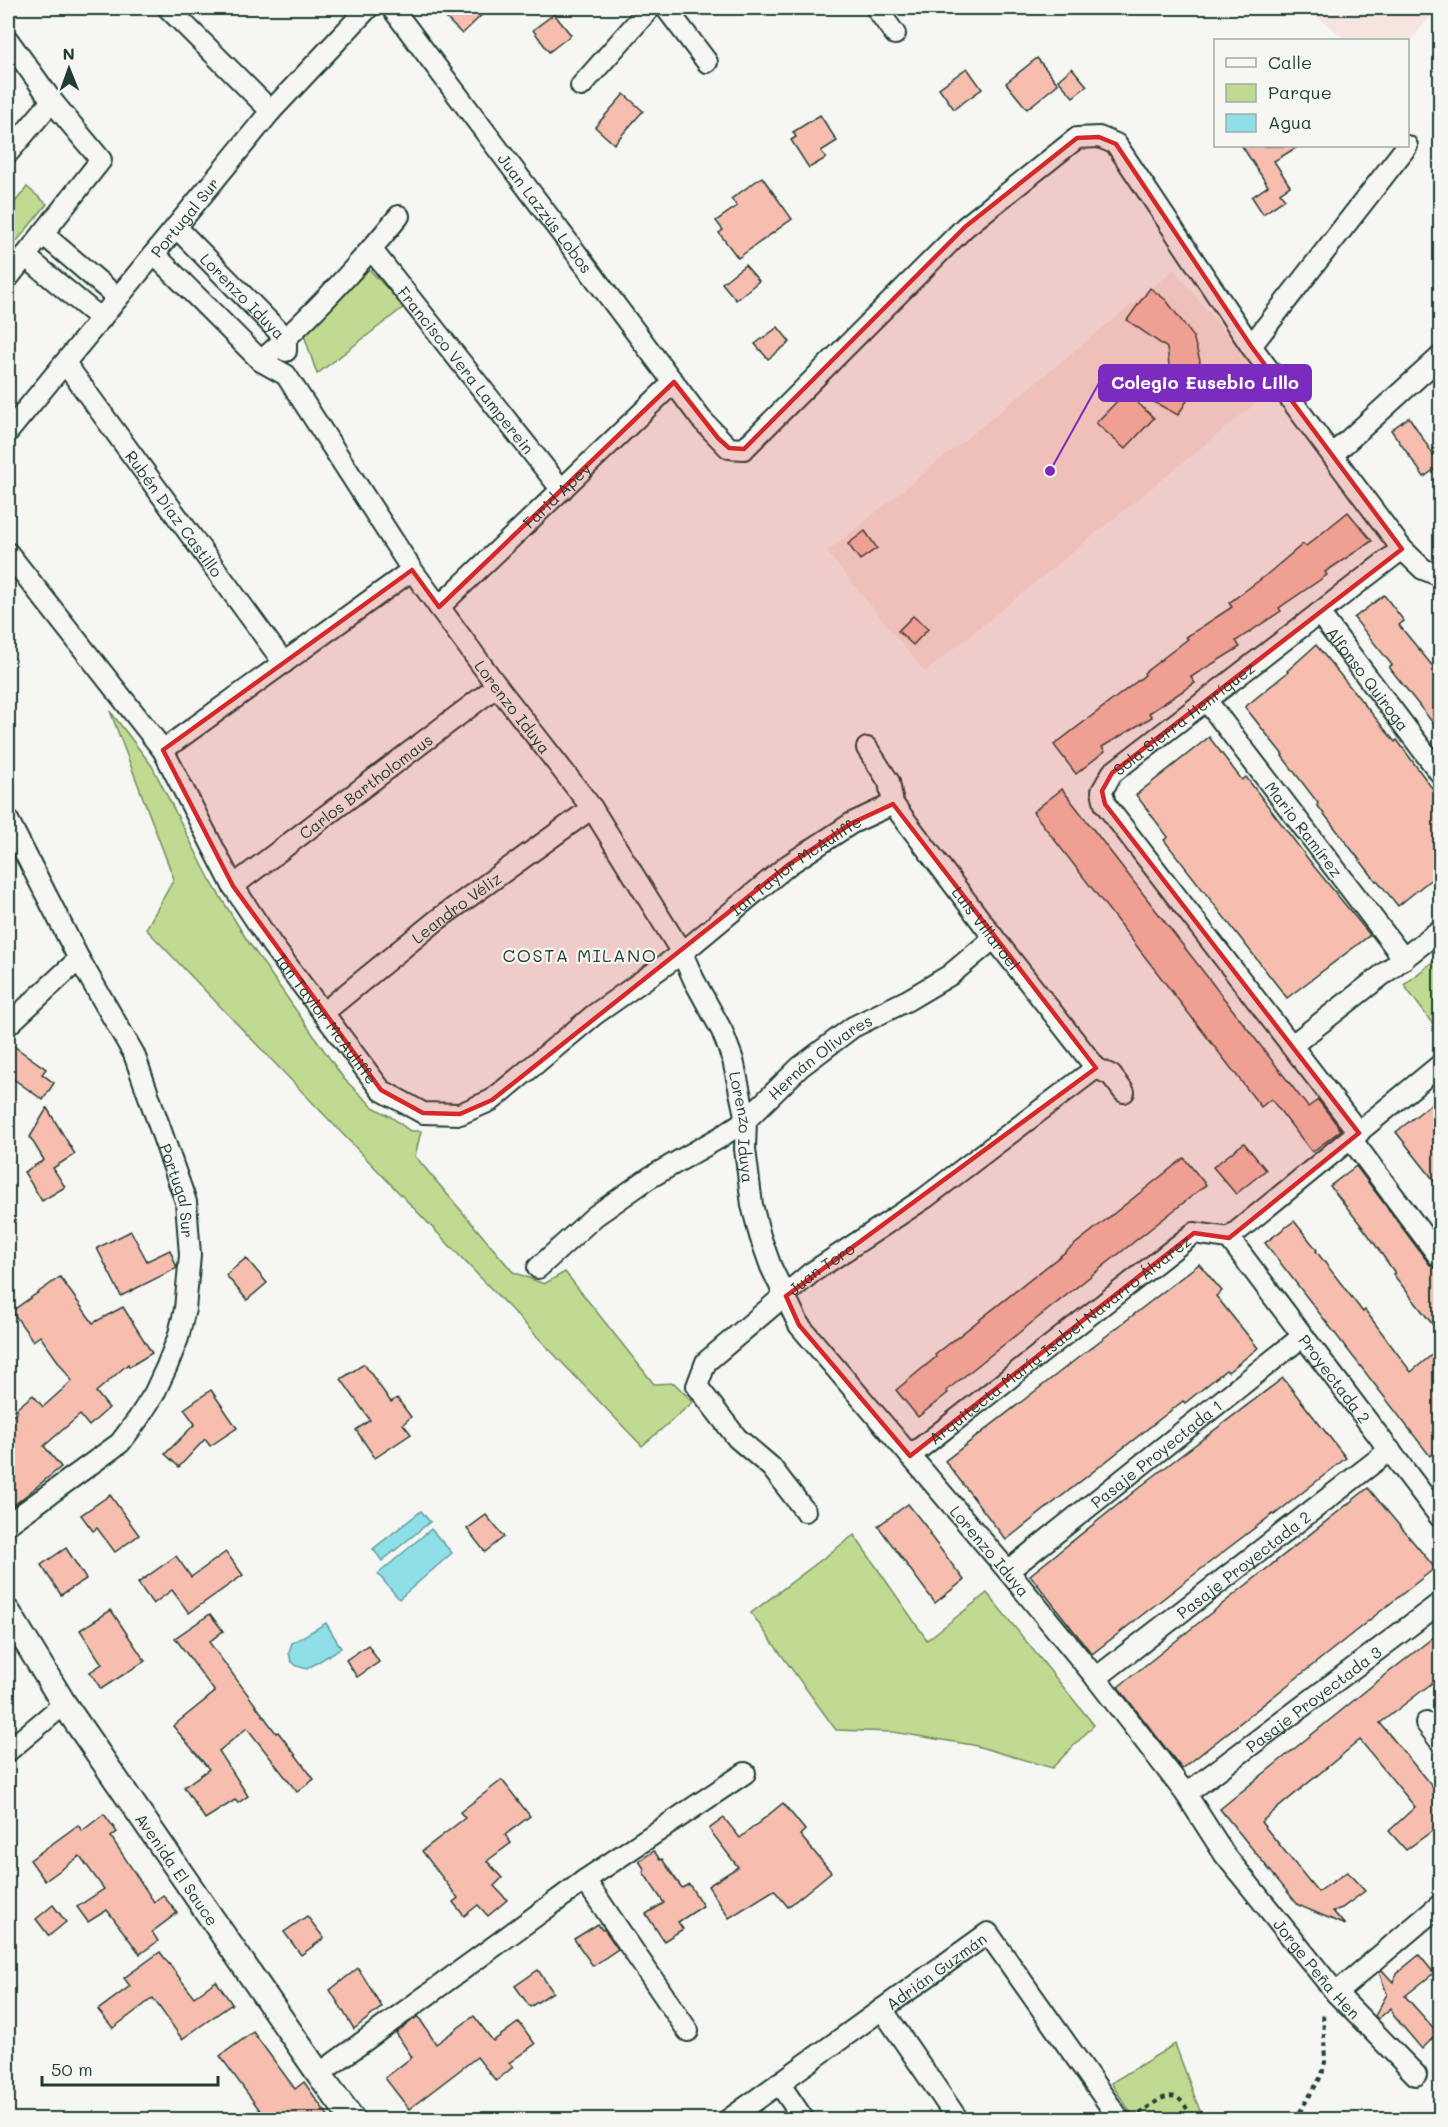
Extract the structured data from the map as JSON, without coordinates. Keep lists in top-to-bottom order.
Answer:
{
  "streets": {
    "street": [
      "Juan Lazzús Lobos",
      "Portugal Sur",
      "Lorenzo Iduya",
      "Francisco Vera Lamperein",
      "Farid Apey",
      "Rubén Díaz Castillo",
      "Alfonso Quiroga",
      "Sola Sierra Henríquez",
      "Carlos Bartholomaus",
      "Mario Ramírez",
      "Ian Taylor McAuliffe",
      "Leandro Véliz",
      "Luis Villaroel",
      "Hernán Olivares",
      "Juan Toro",
      "Arquitecta María Isabel Navarro Álvarez",
      "Proyectada 2",
      "Pasaje Proyectada 1",
      "Pasaje Proyectada 2",
      "Pasaje Proyectada 3",
      "Avenida El Sauce",
      "Jorge Peña Hen",
      "Adrián Guzmán"
    ]
  },
  "crossings": [
    ["Juan Lazzús Lobos", "Farid Apey"],
    ["Juan Lazzús Lobos", "Sola Sierra Henríquez"],
    ["Portugal Sur", "Lorenzo Iduya"],
    ["Portugal Sur", "Rubén Díaz Castillo"],
    ["Lorenzo Iduya", "Farid Apey"],
    ["Lorenzo Iduya", "Carlos Bartholomaus"],
    ["Lorenzo Iduya", "Ian Taylor McAuliffe"],
    ["Lorenzo Iduya", "Leandro Véliz"],
    ["Lorenzo Iduya", "Hernán Olivares"],
    ["Lorenzo Iduya", "Juan Toro"],
    ["Lorenzo Iduya", "Arquitecta María Isabel Navarro Álvarez"],
    ["Lorenzo Iduya", "Pasaje Proyectada 1"],
    ["Lorenzo Iduya", "Pasaje Proyectada 2"],
    ["Lorenzo Iduya", "Pasaje Proyectada 3"],
    ["Lorenzo Iduya", "Jorge Peña Hen"],
    ["Francisco Vera Lamperein", "Farid Apey"],
    ["Alfonso Quiroga", "Sola Sierra Henríquez"],
    ["Sola Sierra Henríquez", "Mario Ramírez"],
    ["Carlos Bartholomaus", "Ian Taylor McAuliffe"],
    ["Ian Taylor McAuliffe", "Leandro Véliz"],
    ["Ian Taylor McAuliffe", "Luis Villaroel"],
    ["Luis Villaroel", "Hernán Olivares"],
    ["Luis Villaroel", "Juan Toro"],
    ["Arquitecta María Isabel Navarro Álvarez", "Proyectada 2"],
    ["Proyectada 2", "Pasaje Proyectada 1"],
    ["Proyectada 2", "Pasaje Proyectada 2"]
  ],
  "districts": ["COSTA MILANO"],
  "places": ["Colegio Eusebio Lillo"],
  "legend": ["Calle", "Parque", "Agua"],
  "scale_bar": "50 m",
  "north": "top"
}
